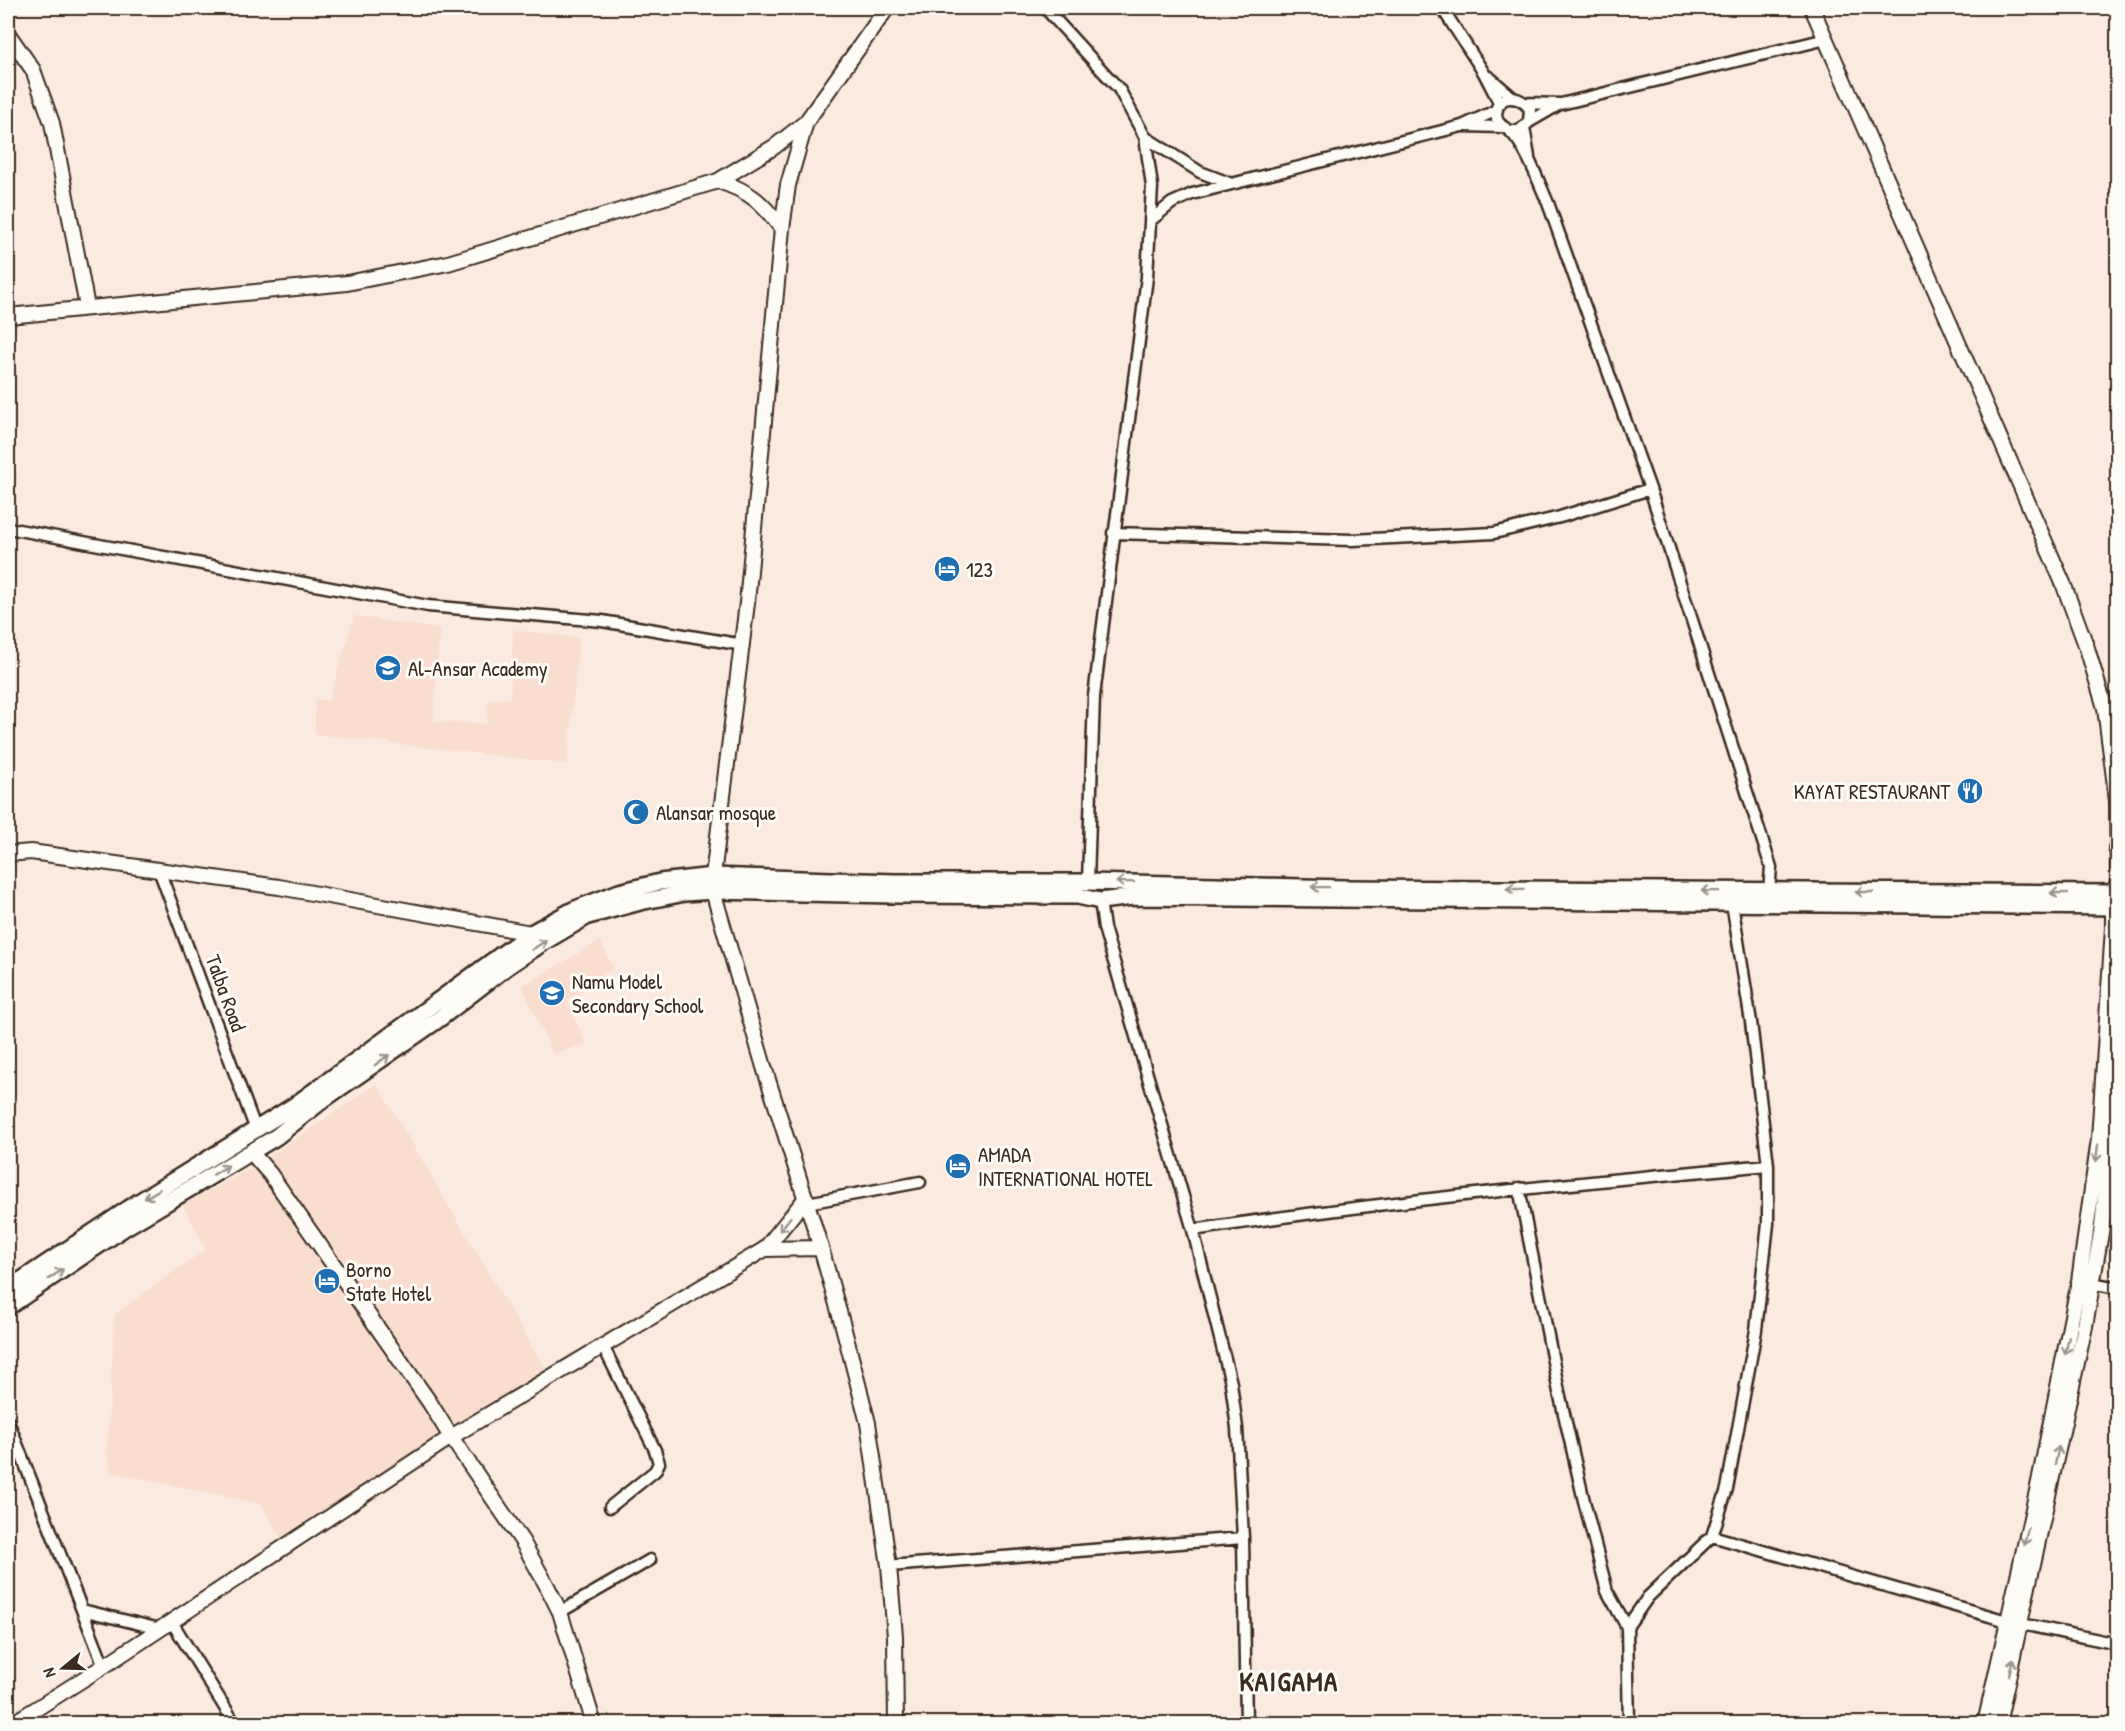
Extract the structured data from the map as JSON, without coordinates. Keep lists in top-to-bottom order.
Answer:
{
  "streets": {
    "street": ["Talba Road"]
  },
  "districts": ["KAIGAMA"],
  "places": {
    "hotel": ["123", "AMADA INTERNATIONAL HOTEL", "Borno State Hotel"],
    "school or university": ["Al-Ansar Academy", "Namu Model Secondary School"],
    "restaurant": ["KAYAT RESTAURANT"],
    "mosque": ["Alansar mosque"]
  },
  "north": "left"
}
